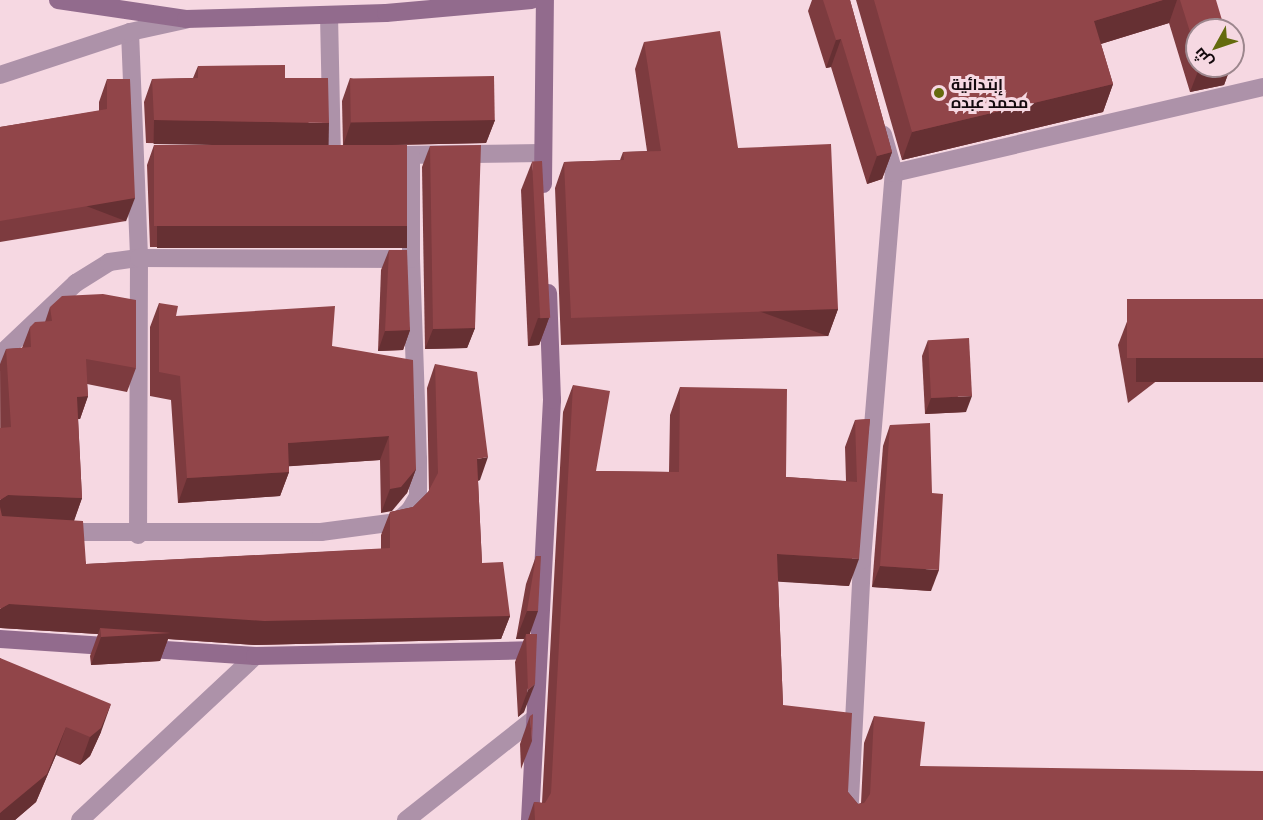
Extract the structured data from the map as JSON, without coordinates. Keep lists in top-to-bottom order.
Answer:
{
  "places": ["إبتدائية محمد عبده"],
  "north": "bottom left"
}
